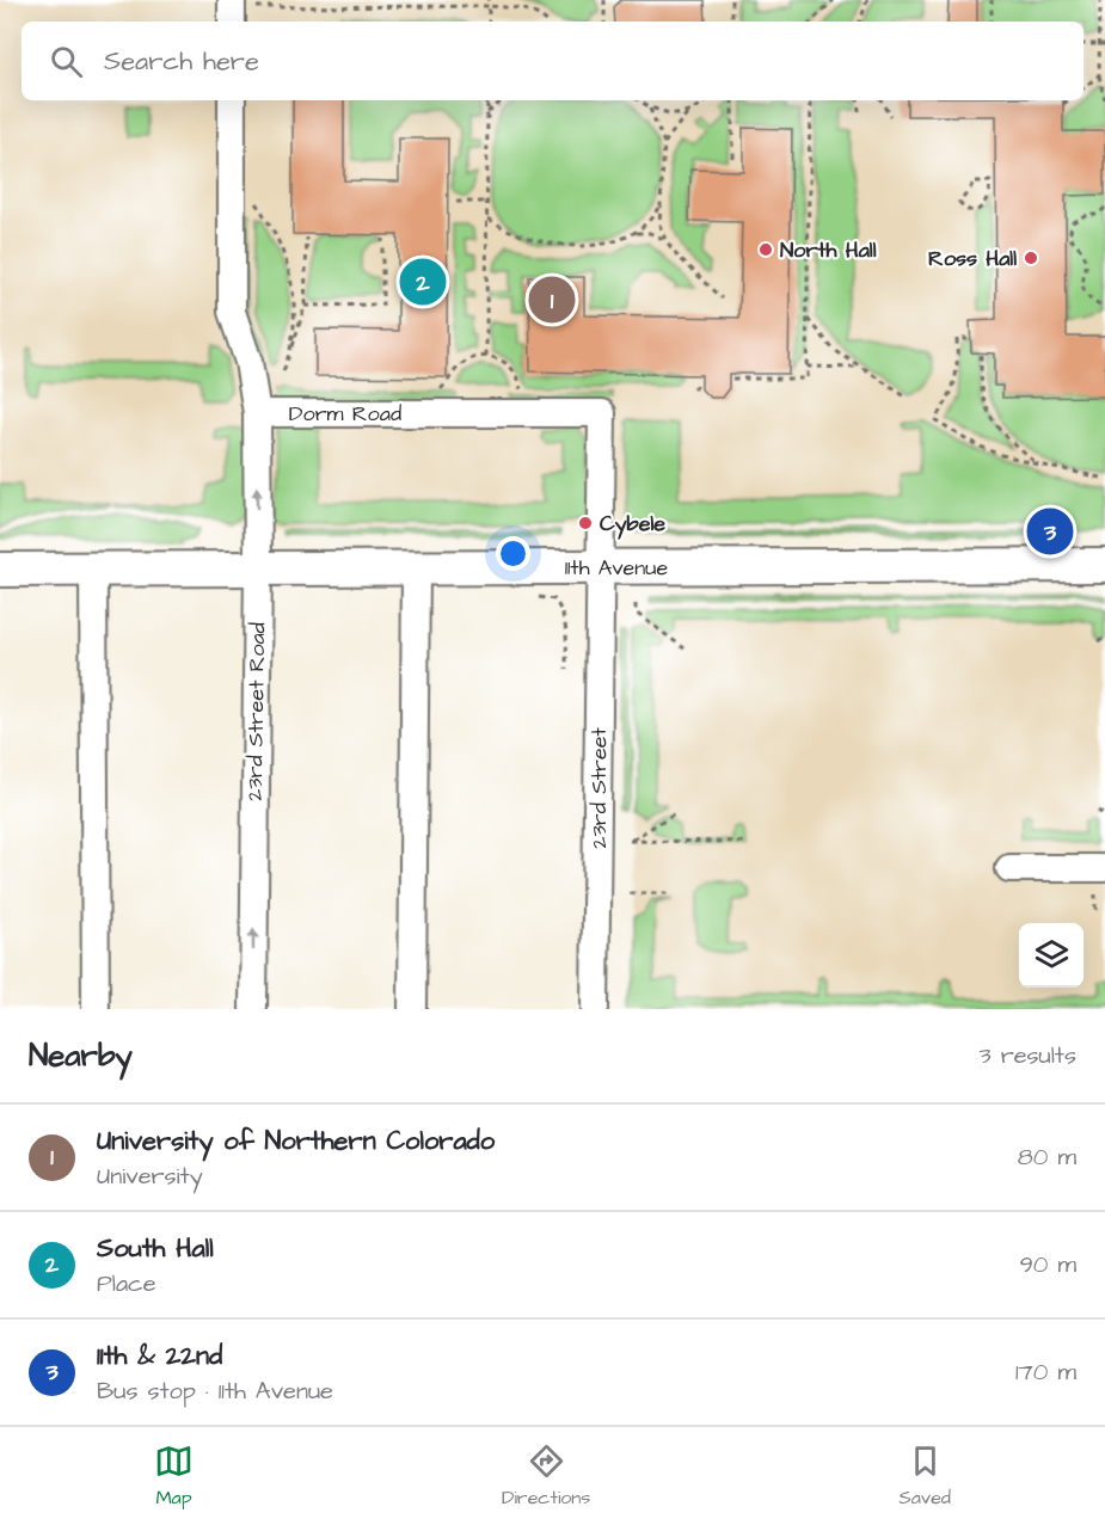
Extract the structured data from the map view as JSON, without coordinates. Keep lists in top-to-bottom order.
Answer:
{
  "streets": {
    "main road": ["11th Avenue"],
    "street": ["Dorm Road", "23rd Street Road", "23rd Street"]
  },
  "crossings": [
    ["Dorm Road", "11th Avenue"],
    ["Dorm Road", "23rd Street Road"],
    ["Dorm Road", "23rd Street"],
    ["11th Avenue", "23rd Street Road"],
    ["11th Avenue", "23rd Street"]
  ],
  "places": ["North Hall", "Ross Hall", "Cybele"],
  "page": {
    "search": "Search here",
    "pins": ["2", "1", "3"],
    "heading": ["Nearby", "3 results"],
    "list": [
      {
        "mark": "1",
        "name": "University of Northern Colorado",
        "note": "University",
        "value": "80 m"
      },
      {
        "mark": "2",
        "name": "South Hall",
        "note": "Place",
        "value": "90 m"
      },
      {
        "mark": "3",
        "name": "11th & 22nd",
        "note": "Bus stop · 11th Avenue",
        "value": "170 m"
      }
    ],
    "nav": ["Map", "Directions", "Saved"]
  }
}
